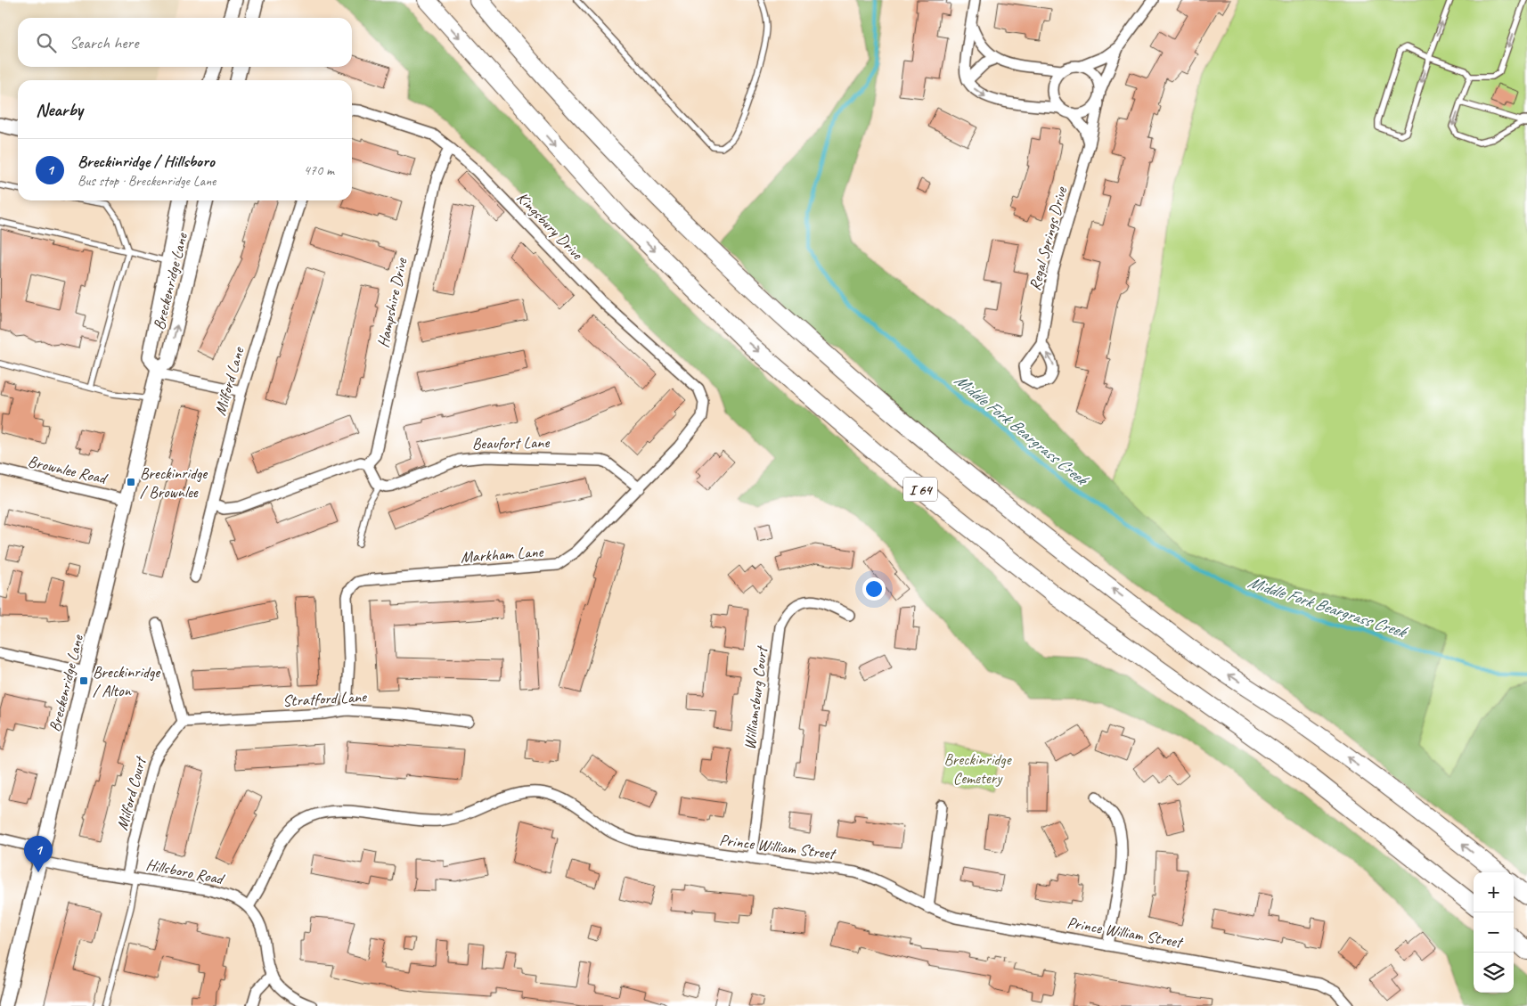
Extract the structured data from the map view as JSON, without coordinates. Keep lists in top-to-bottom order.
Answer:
{
  "streets": {
    "highway": ["I 64"],
    "main road": ["Breckenridge Lane"],
    "street": [
      "Kingsbury Drive",
      "Regal Springs Drive",
      "Hampshire Drive",
      "Milford Lane",
      "Beaufort Lane",
      "Brownlee Road",
      "Markham Lane",
      "Stratford Lane",
      "Williamsburg Court",
      "Milford Court",
      "Prince William Street",
      "Hillsboro Road"
    ]
  },
  "crossings": [
    ["Kingsbury Drive", "Hampshire Drive"],
    ["Kingsbury Drive", "Markham Lane"],
    ["Breckenridge Lane", "Brownlee Road"],
    ["Breckenridge Lane", "Hillsboro Road"],
    ["Beaufort Lane", "Markham Lane"],
    ["Markham Lane", "Stratford Lane"],
    ["Stratford Lane", "Milford Court"],
    ["Williamsburg Court", "Prince William Street"],
    ["Milford Court", "Hillsboro Road"],
    ["Prince William Street", "Hillsboro Road"]
  ],
  "water": ["Middle Fork Beargrass Creek"],
  "parks": ["Breckinridge Cemetery"],
  "places": {
    "transit": ["Breckinridge / Brownlee", "Breckinridge / Alton"]
  },
  "page": {
    "search": "Search here",
    "heading": "Nearby",
    "list": [
      {
        "mark": "1",
        "name": "Breckinridge / Hillsboro",
        "note": "Bus stop · Breckenridge Lane",
        "value": "470 m"
      }
    ],
    "pins": "1",
    "map_buttons": ["+", "−"]
  }
}
